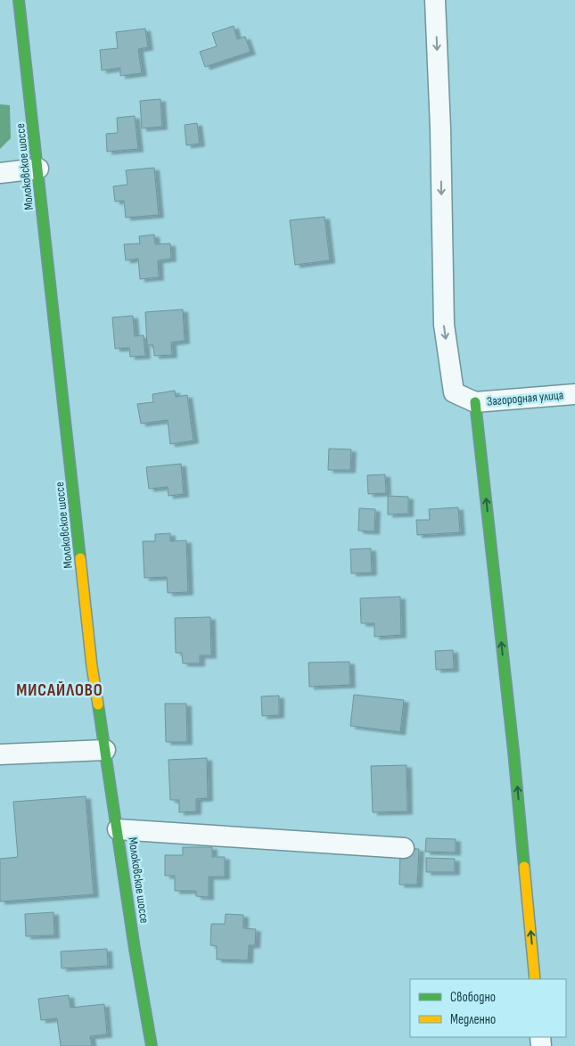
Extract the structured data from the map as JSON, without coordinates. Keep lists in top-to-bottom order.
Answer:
{
  "streets": {
    "main road": ["Молоковское шоссе"],
    "street": ["Загородная улица"]
  },
  "districts": ["МИСАЙЛОВО"],
  "legend": ["Свободно", "Медленно"]
}
